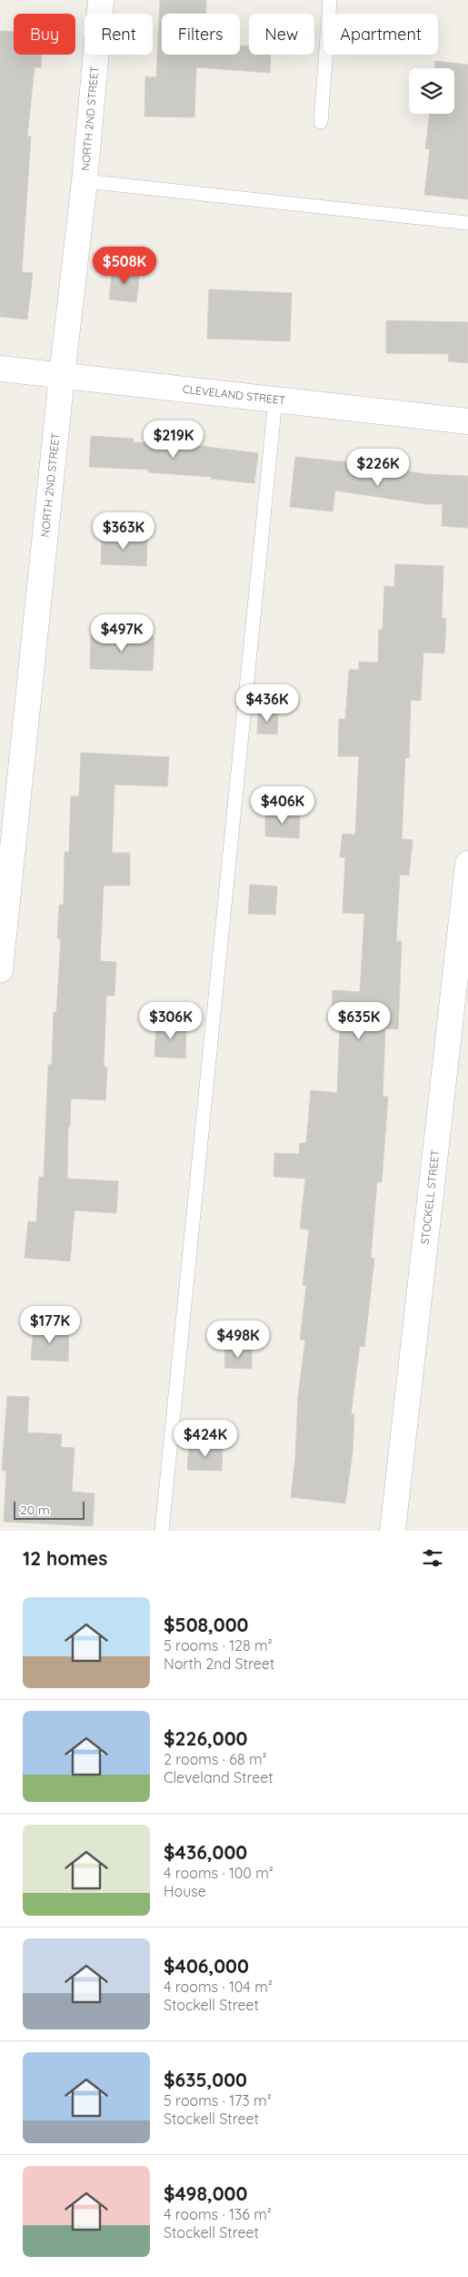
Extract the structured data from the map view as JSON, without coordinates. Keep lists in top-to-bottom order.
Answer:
{
  "streets": {
    "street": ["NORTH 2ND STREET", "CLEVELAND STREET", "STOCKELL STREET"]
  },
  "crossings": [
    ["NORTH 2ND STREET", "CLEVELAND STREET"]
  ],
  "scale_bar": "20 m",
  "page": {
    "chip": [
      "Buy",
      "Rent",
      "Filters",
      "New",
      "Apartment"
    ],
    "price": [
      "$508K",
      "$219K",
      "$226K",
      "$363K",
      "$497K",
      "$436K",
      "$406K",
      "$306K",
      "$635K",
      "$177K",
      "$498K",
      "$424K"
    ],
    "scale": "20 m",
    "heading": "12 homes",
    "list": [
      {
        "name": "$508,000",
        "note": "5 rooms · 128 m² · North 2nd Street"
      },
      {
        "name": "$226,000",
        "note": "2 rooms · 68 m² · Cleveland Street"
      },
      {
        "name": "$436,000",
        "note": "4 rooms · 100 m² · House"
      },
      {
        "name": "$406,000",
        "note": "4 rooms · 104 m² · Stockell Street"
      },
      {
        "name": "$635,000",
        "note": "5 rooms · 173 m² · Stockell Street"
      },
      {
        "name": "$498,000",
        "note": "4 rooms · 136 m² · Stockell Street"
      }
    ]
  }
}
